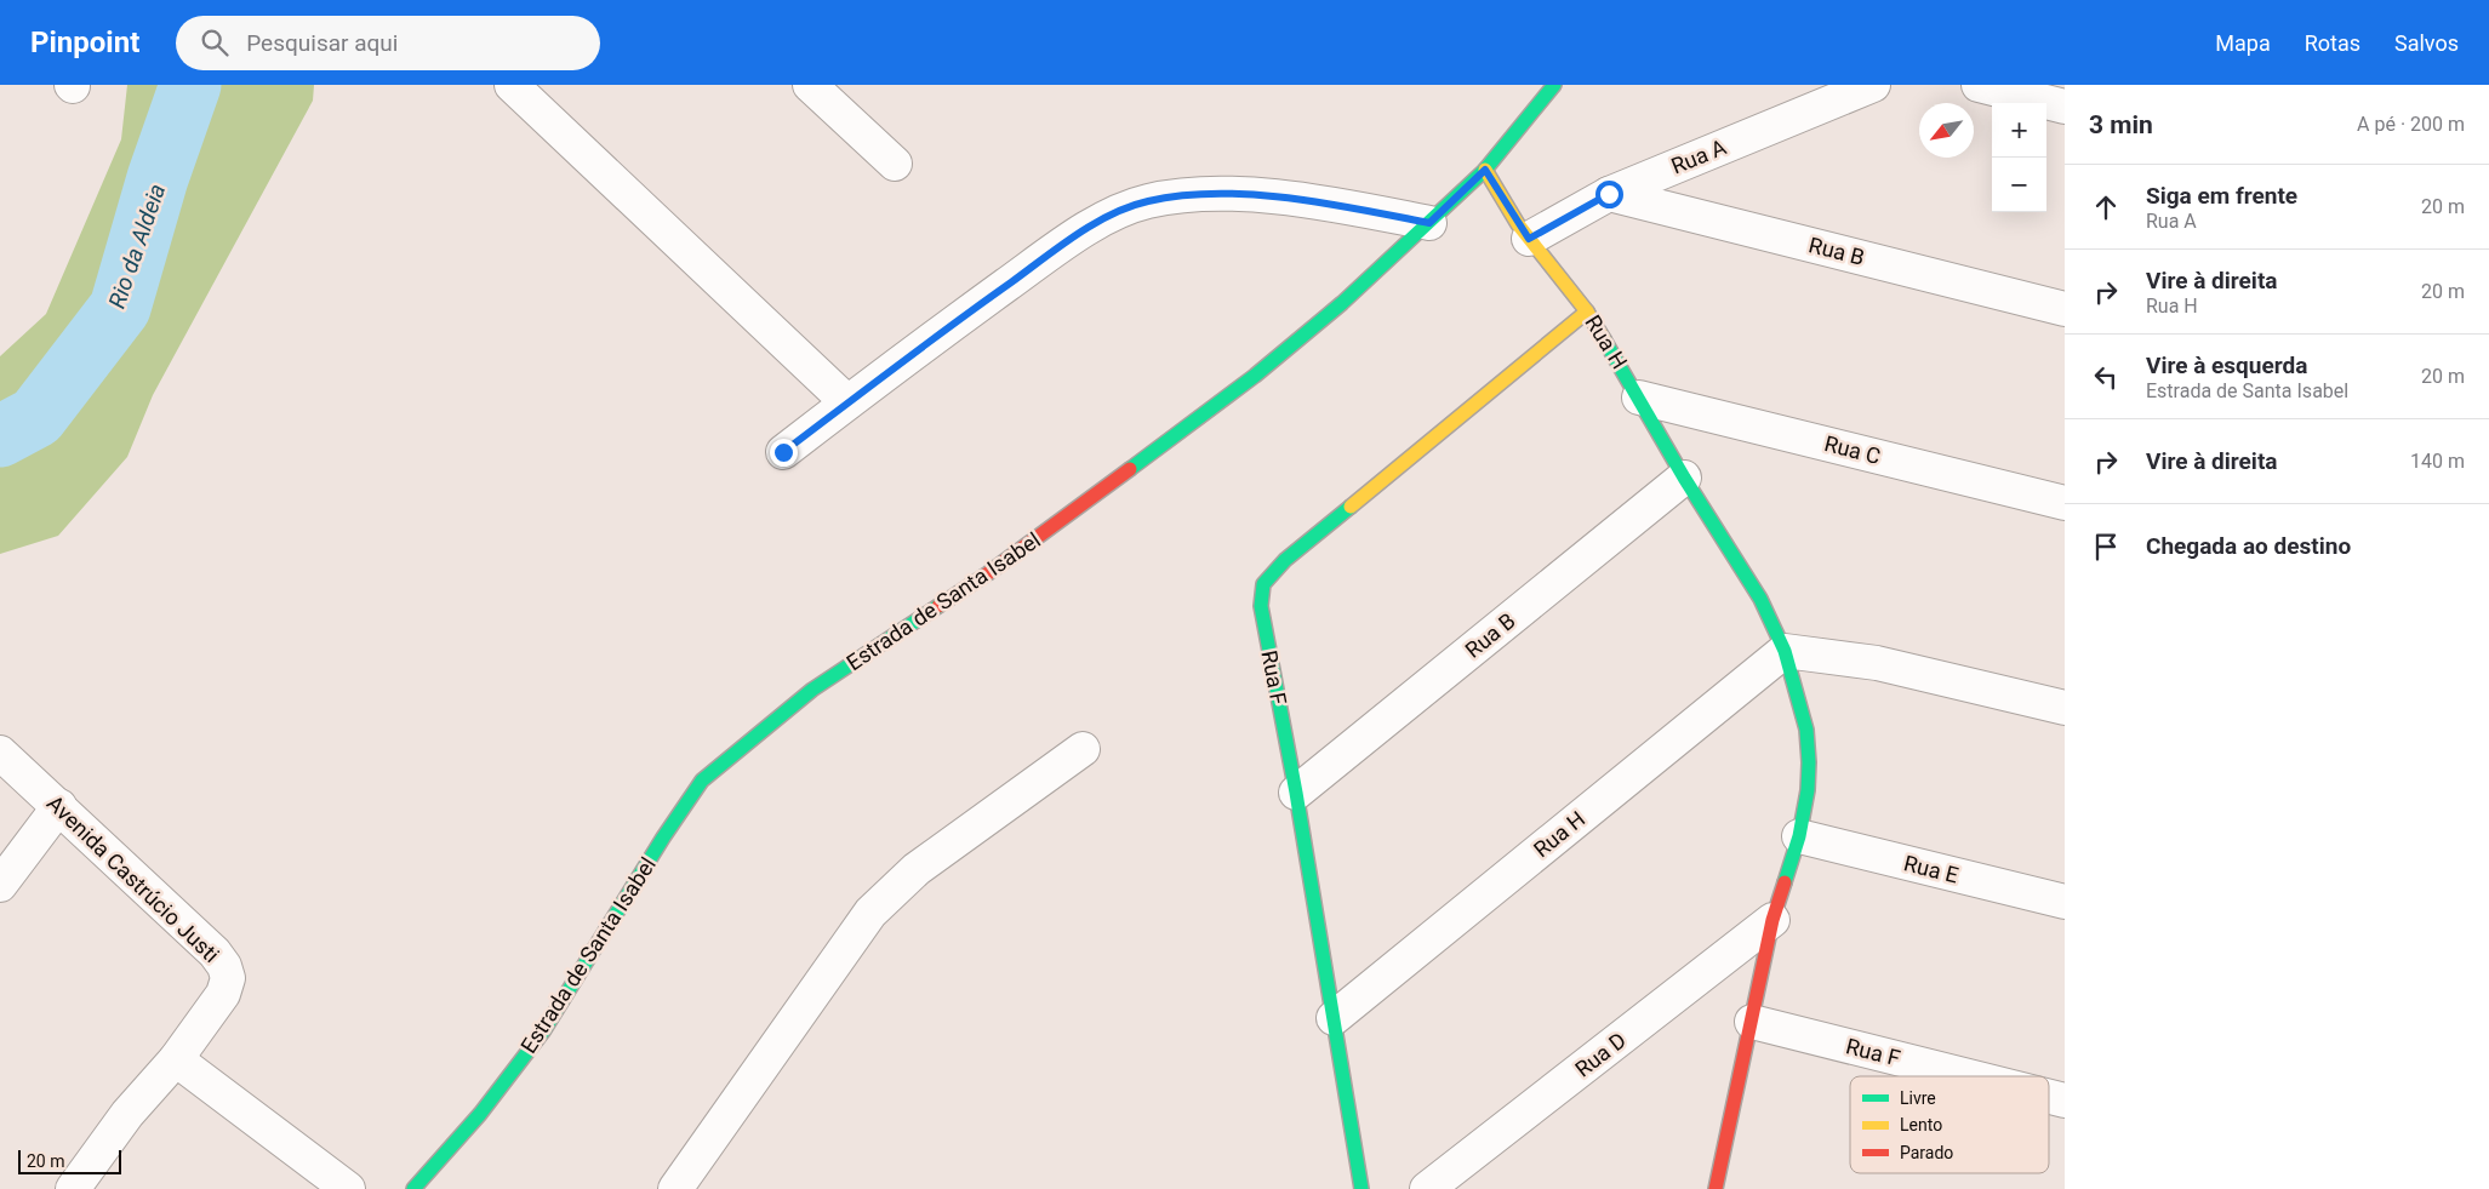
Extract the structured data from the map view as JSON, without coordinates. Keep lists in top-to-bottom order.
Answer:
{
  "streets": {
    "street": [
      "Rua A",
      "Rua B",
      "Rua H",
      "Rua C",
      "Estrada de Santa Isabel",
      "Rua F",
      "Rua E",
      "Avenida Castrúcio Justi",
      "Rua D"
    ]
  },
  "crossings": [
    ["Rua A", "Rua B"],
    ["Rua A", "Rua H"],
    ["Rua B", "Rua H"],
    ["Rua B", "Rua F"],
    ["Rua H", "Rua C"],
    ["Rua H", "Estrada de Santa Isabel"],
    ["Rua H", "Rua F"],
    ["Rua H", "Rua E"],
    ["Rua H", "Rua D"]
  ],
  "water": ["Rio da Aldeia"],
  "legend": ["Livre", "Lento", "Parado"],
  "scale_bar": "20 m",
  "north": "bottom left",
  "page": {
    "header": "Pinpoint",
    "search": "Pesquisar aqui",
    "nav": ["Mapa", "Rotas", "Salvos"],
    "heading": ["3 min", "A pé · 200 m"],
    "map_buttons": ["+", "−"],
    "list": [
      ["Siga em frente", "Rua A", "20 m"],
      ["Vire à direita", "Rua H", "20 m"],
      ["Vire à esquerda", "Estrada de Santa Isabel", "20 m"],
      ["Vire à direita", "140 m"],
      "Chegada ao destino"
    ],
    "scale": "20 m"
  }
}
